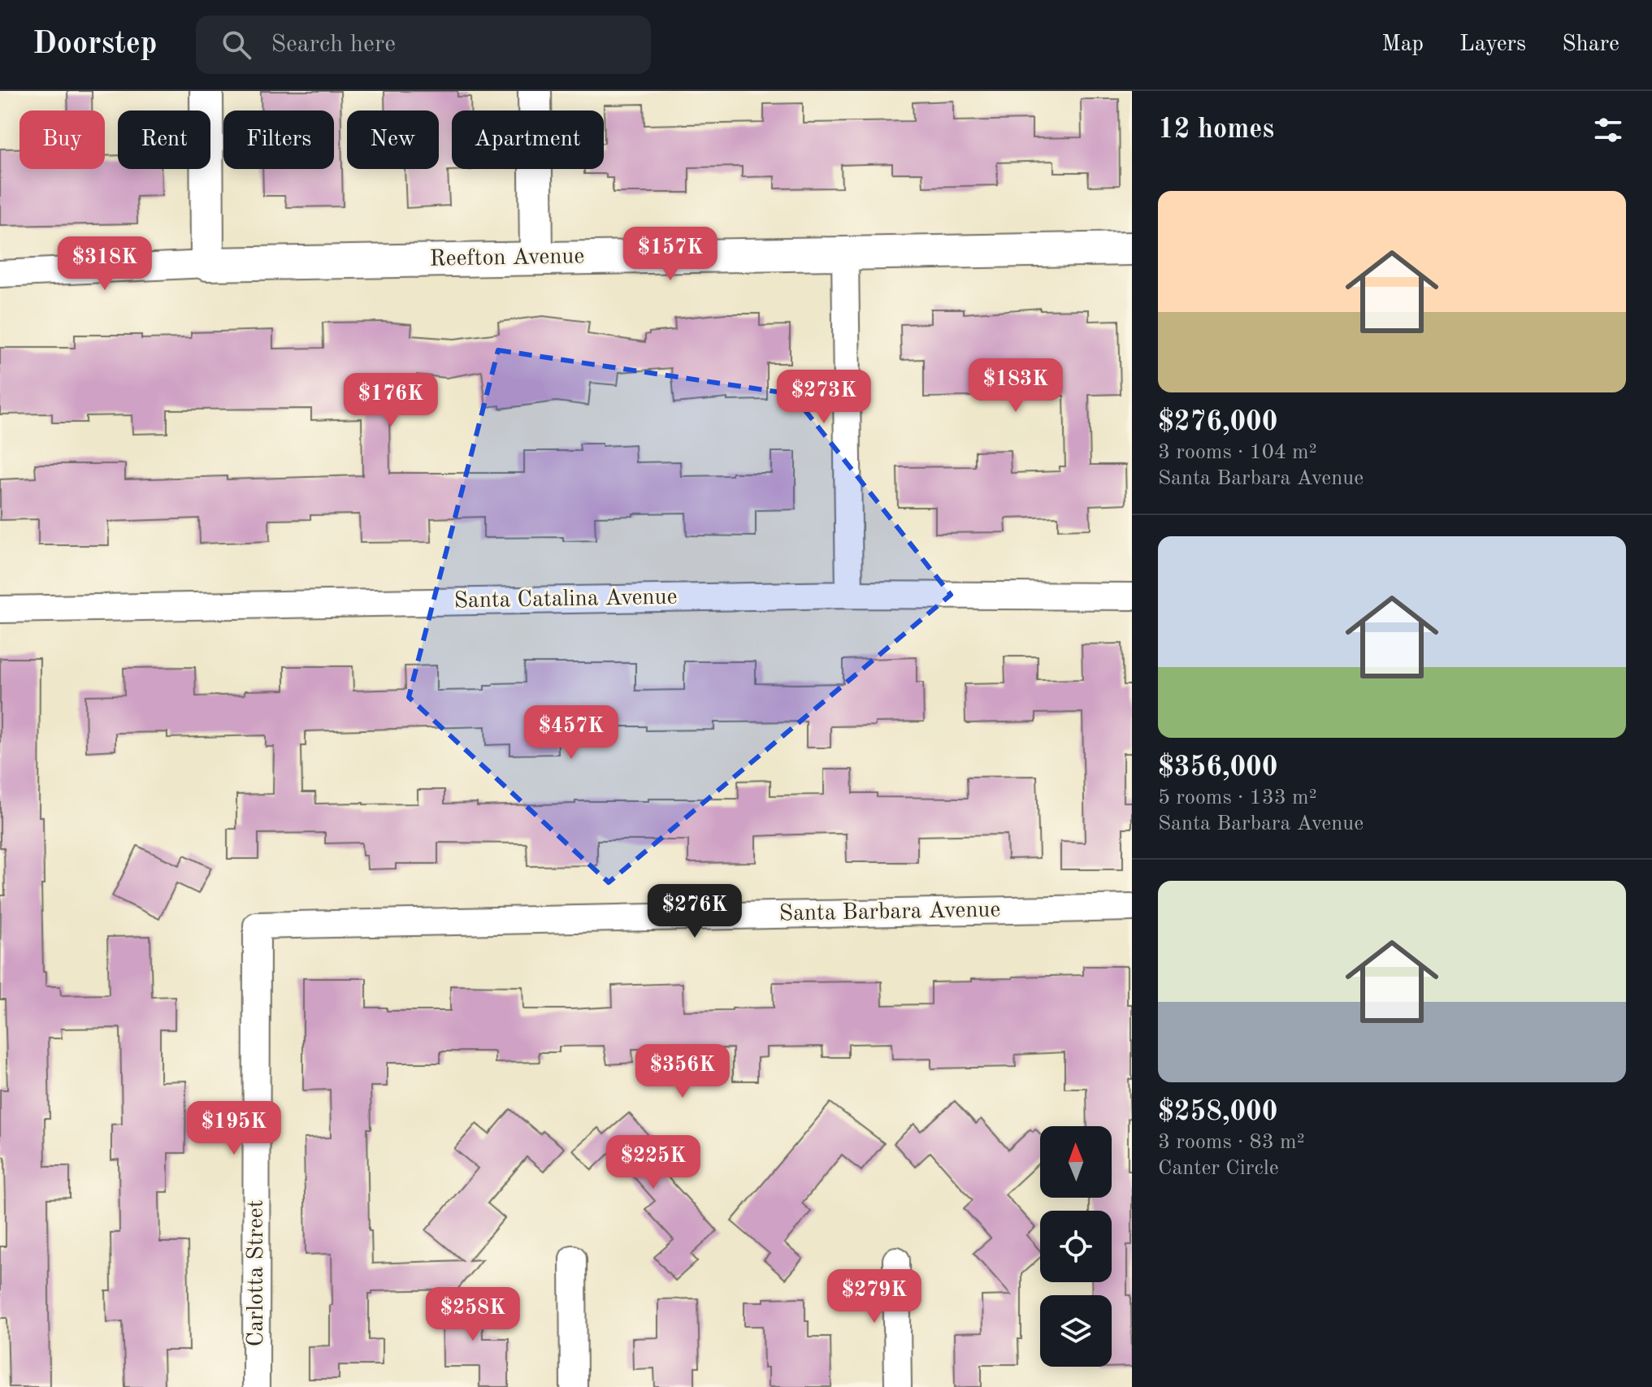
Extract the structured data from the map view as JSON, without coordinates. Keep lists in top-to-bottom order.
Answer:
{
  "streets": {
    "street": [
      "Reefton Avenue",
      "Santa Catalina Avenue",
      "Santa Barbara Avenue",
      "Carlotta Street"
    ]
  },
  "crossings": [
    ["Santa Barbara Avenue", "Carlotta Street"]
  ],
  "north": "top",
  "page": {
    "header": "Doorstep",
    "search": "Search here",
    "nav": ["Map", "Layers", "Share"],
    "heading": "12 homes",
    "chip": [
      "Buy",
      "Rent",
      "Filters",
      "New",
      "Apartment"
    ],
    "list": [
      {
        "name": "$276,000",
        "note": "3 rooms · 104 m² · Santa Barbara Avenue"
      },
      {
        "name": "$356,000",
        "note": "5 rooms · 133 m² · Santa Barbara Avenue"
      },
      {
        "name": "$258,000",
        "note": "3 rooms · 83 m² · Canter Circle"
      }
    ],
    "price": [
      "$157K",
      "$318K",
      "$183K",
      "$273K",
      "$176K",
      "$457K",
      "$276K",
      "$356K",
      "$195K",
      "$225K",
      "$279K",
      "$258K"
    ]
  }
}
